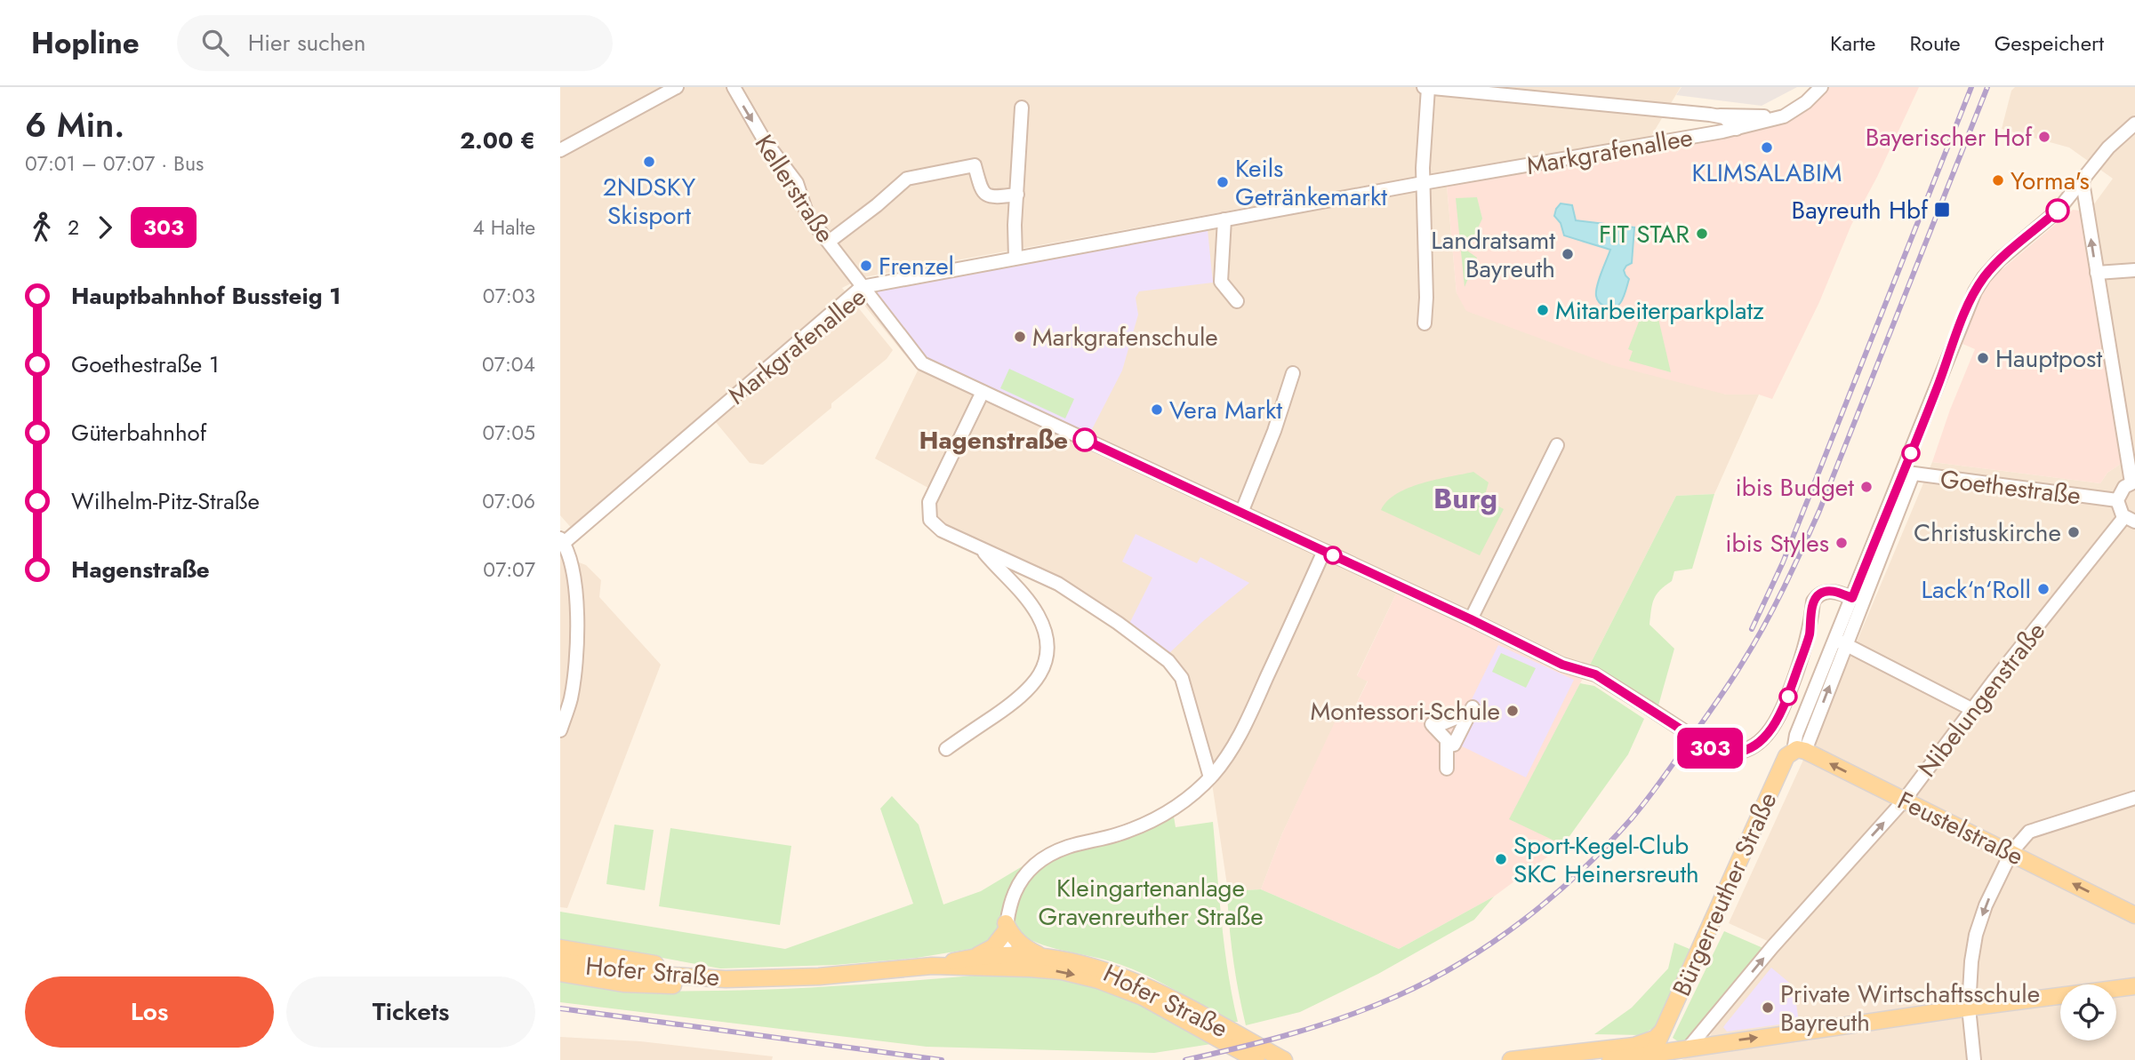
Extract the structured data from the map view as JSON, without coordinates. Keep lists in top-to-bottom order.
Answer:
{
  "streets": {
    "main road": ["Feustelstraße", "Bürgerreuther Straße", "Hofer Straße"],
    "street": [
      "Markgrafenallee",
      "Kellerstraße",
      "Goethestraße",
      "Nibelungenstraße"
    ]
  },
  "crossings": [
    ["Markgrafenallee", "Kellerstraße"],
    ["Kellerstraße", "Bürgerreuther Straße"],
    ["Goethestraße", "Bürgerreuther Straße"],
    ["Nibelungenstraße", "Feustelstraße"],
    ["Feustelstraße", "Bürgerreuther Straße"]
  ],
  "one_way": ["Nibelungenstraße", "Feustelstraße"],
  "districts": ["Burg"],
  "parks": ["Kleingartenanlage Gravenreuther Straße"],
  "places": {
    "other": [
      "Bayerischer Hof",
      "KLIMSALABIM",
      "2NDSKY Skisport",
      "Yorma's",
      "Keils Getränkemarkt",
      "FIT STAR",
      "Landratsamt Bayreuth",
      "Frenzel",
      "Mitarbeiterparkplatz",
      "Markgrafenschule",
      "Hauptpost",
      "Vera Markt",
      "Hagenstraße",
      "ibis Budget",
      "Christuskirche",
      "ibis Styles",
      "Lack‘n‘Roll",
      "Montessori-Schule",
      "Sport-Kegel-Club SKC Heinersreuth",
      "Private Wirtschaftsschule Bayreuth"
    ],
    "transit": ["Bayreuth Hbf"]
  },
  "lines": ["bus line 303"],
  "page": {
    "header": "Hopline",
    "search": "Hier suchen",
    "nav": ["Karte", "Route", "Gespeichert"],
    "heading": ["6 Min.", "07:01 – 07:07 · Bus", "2.00 €"],
    "on_map": "303",
    "legs": ["2", "303", "4 Halte"],
    "list": [
      {
        "name": "Hauptbahnhof Bussteig 1",
        "value": "07:03"
      },
      {
        "name": "Goethestraße 1",
        "value": "07:04"
      },
      {
        "name": "Güterbahnhof",
        "value": "07:05"
      },
      {
        "name": "Wilhelm-Pitz-Straße",
        "value": "07:06"
      },
      {
        "name": "Hagenstraße",
        "value": "07:07"
      }
    ],
    "buttons": ["Los", "Tickets"]
  }
}
